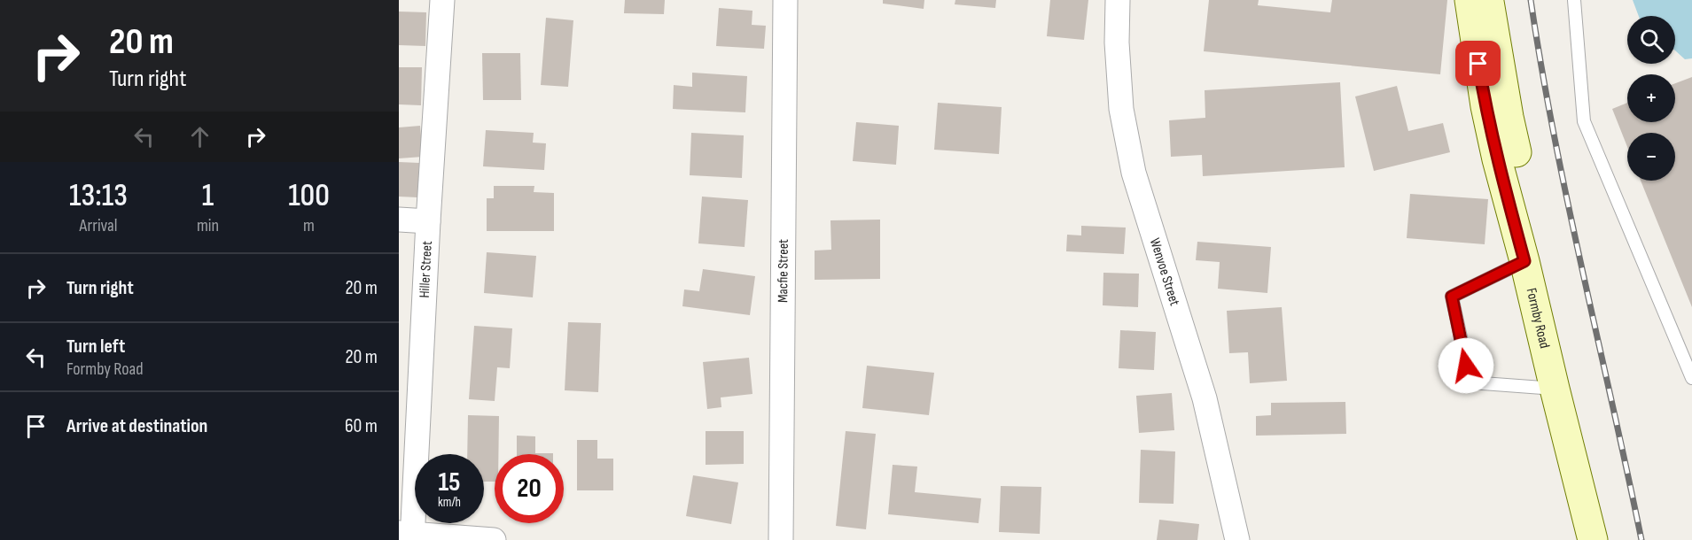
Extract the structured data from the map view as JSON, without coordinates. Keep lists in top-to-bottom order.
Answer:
{
  "streets": {
    "main road": ["Formby Road"],
    "street": ["Hiller Street", "Macfie Street", "Wenvoe Street"]
  },
  "page": {
    "turn": ["20 m", "Turn right"],
    "map_buttons": ["+", "−"],
    "eta": [
      "13:13",
      "Arrival",
      "1",
      "min",
      "100",
      "m"
    ],
    "list": [
      {
        "name": "Turn right",
        "value": "20 m"
      },
      {
        "name": "Turn left",
        "note": "Formby Road",
        "value": "20 m"
      },
      {
        "name": "Arrive at destination",
        "value": "60 m"
      }
    ],
    "speed": "15 km/h",
    "limit": "20"
  }
}
